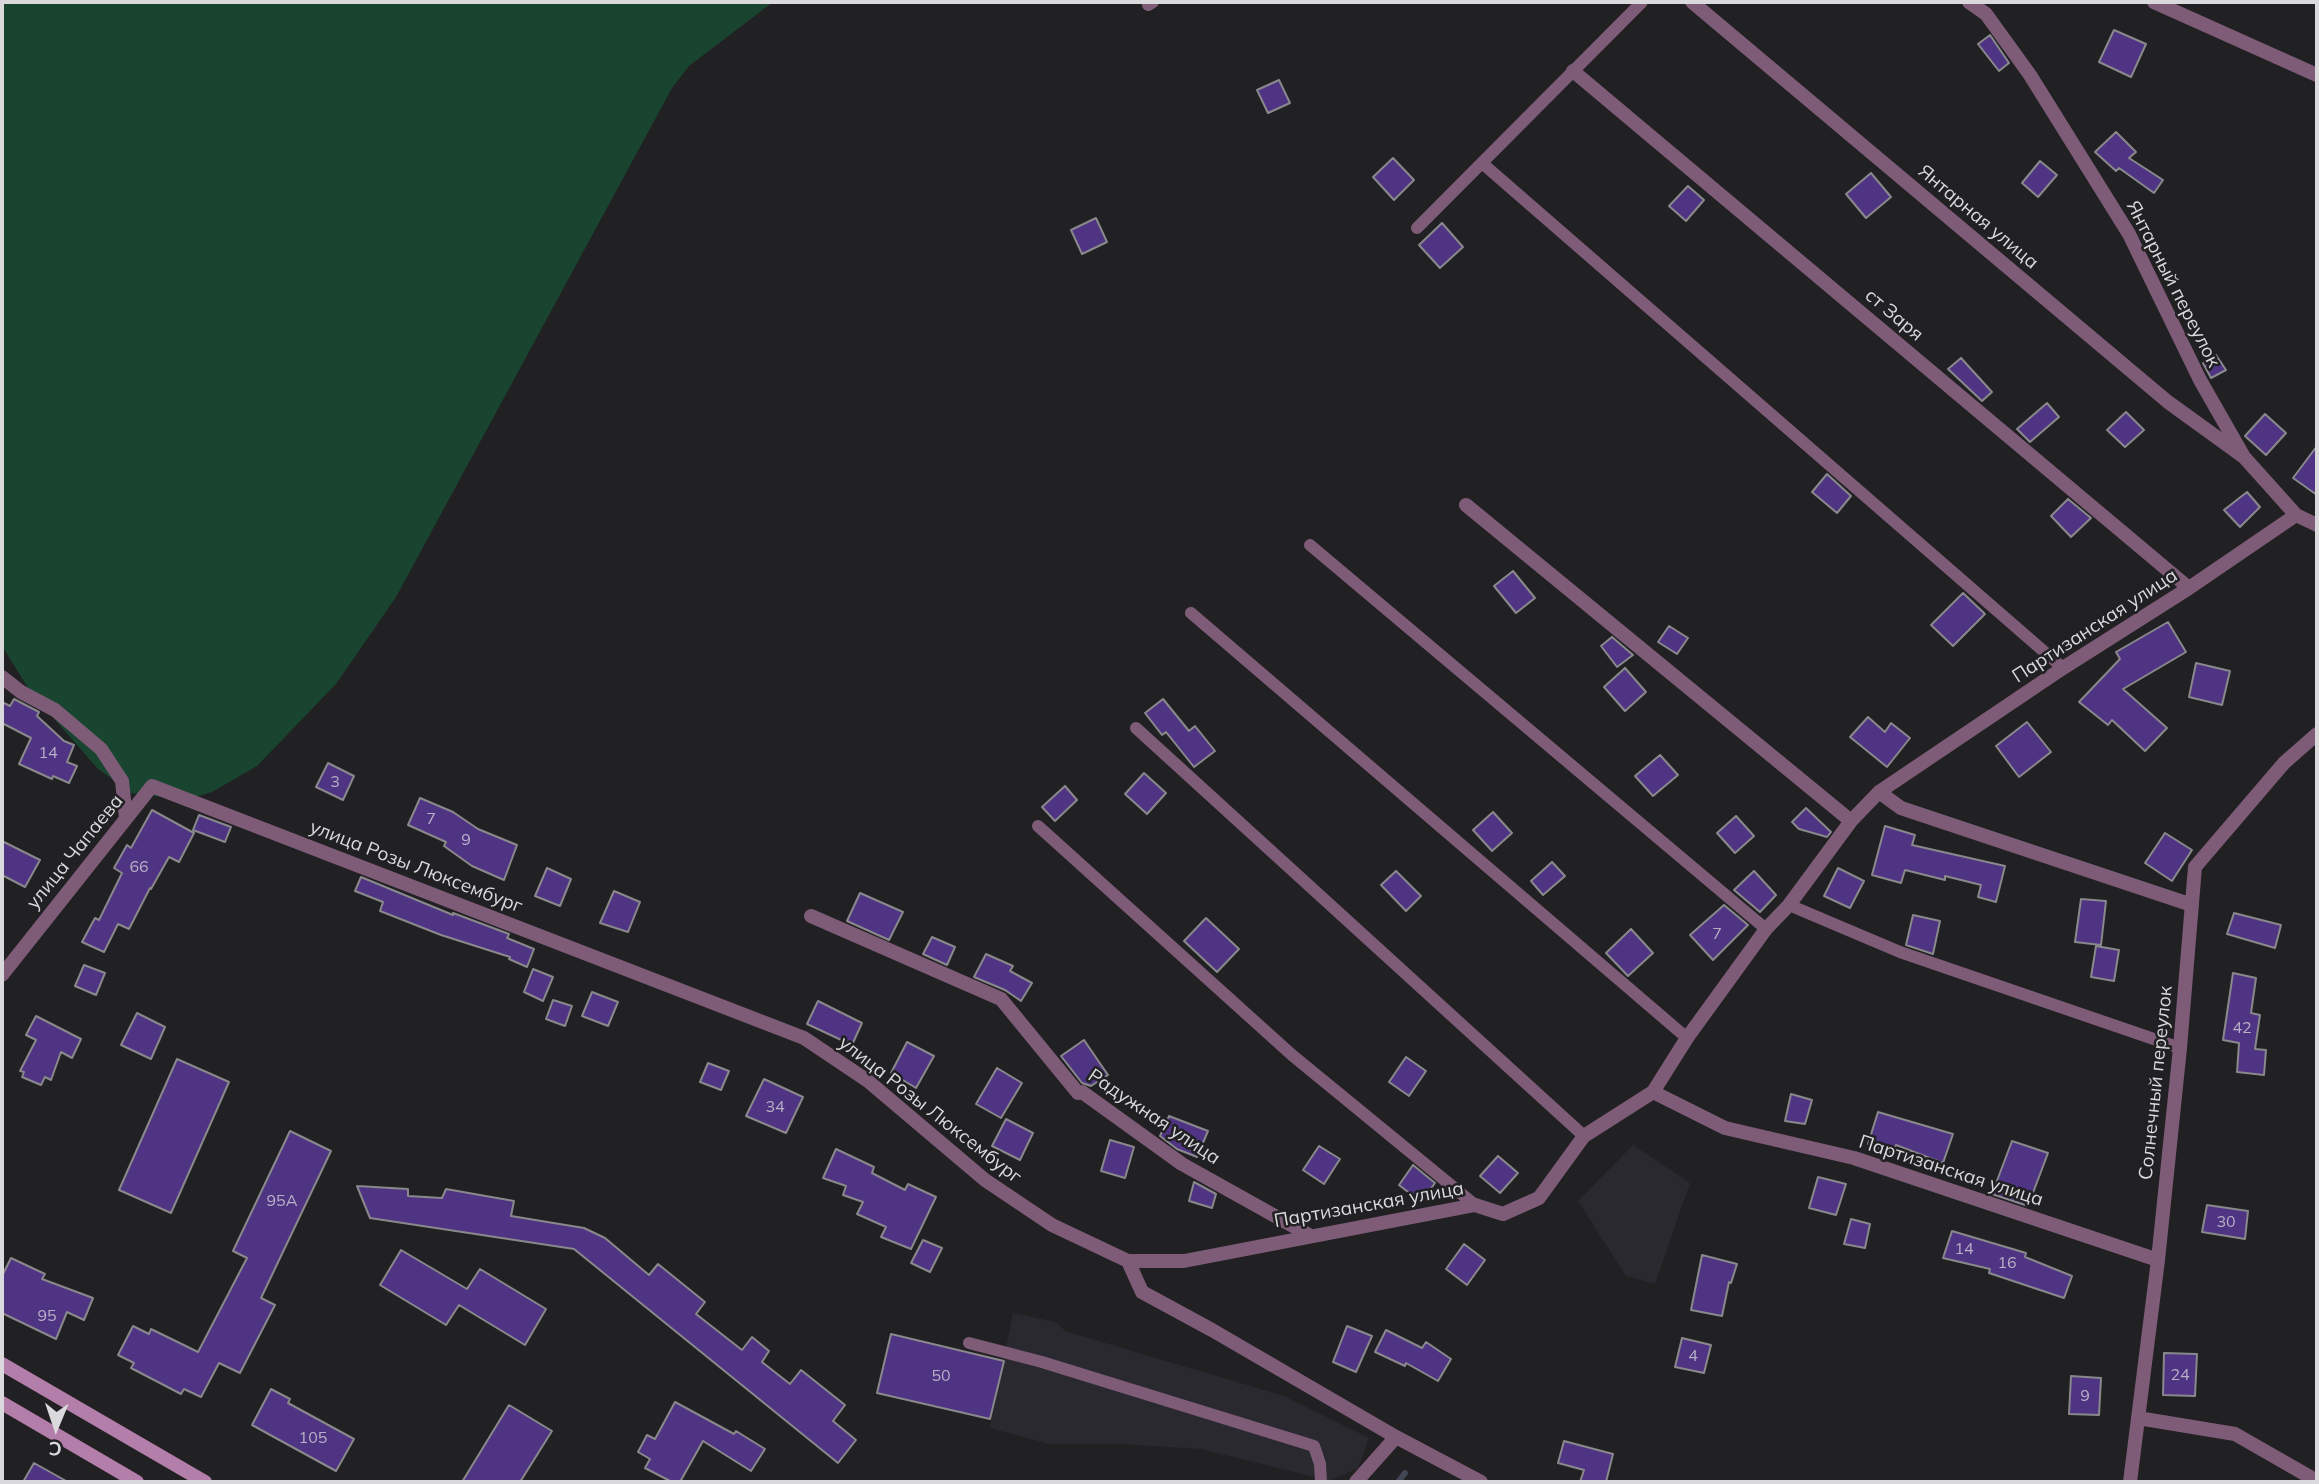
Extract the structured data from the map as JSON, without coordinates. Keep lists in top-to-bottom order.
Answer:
{
  "streets": {
    "street": [
      "Янтарная улица",
      "Янтарный переулок",
      "ст Заря",
      "Партизанская улица",
      "улица Чапаева",
      "улица Розы Люксембург",
      "Солнечный переулок",
      "Радужная улица"
    ]
  },
  "crossings": [
    ["Янтарная улица", "Янтарный переулок"],
    ["Янтарный переулок", "Партизанская улица"],
    ["ст Заря", "Партизанская улица"],
    ["Партизанская улица", "улица Розы Люксембург"],
    ["Партизанская улица", "Солнечный переулок"],
    ["Партизанская улица", "Радужная улица"],
    ["улица Чапаева", "улица Розы Люксембург"]
  ],
  "house_numbers": [
    "14",
    "3",
    "7",
    "9",
    "66",
    "7",
    "42",
    "34",
    "95А",
    "30",
    "14",
    "16",
    "95",
    "4",
    "24",
    "50",
    "9",
    "105"
  ],
  "north": "bottom"
}
